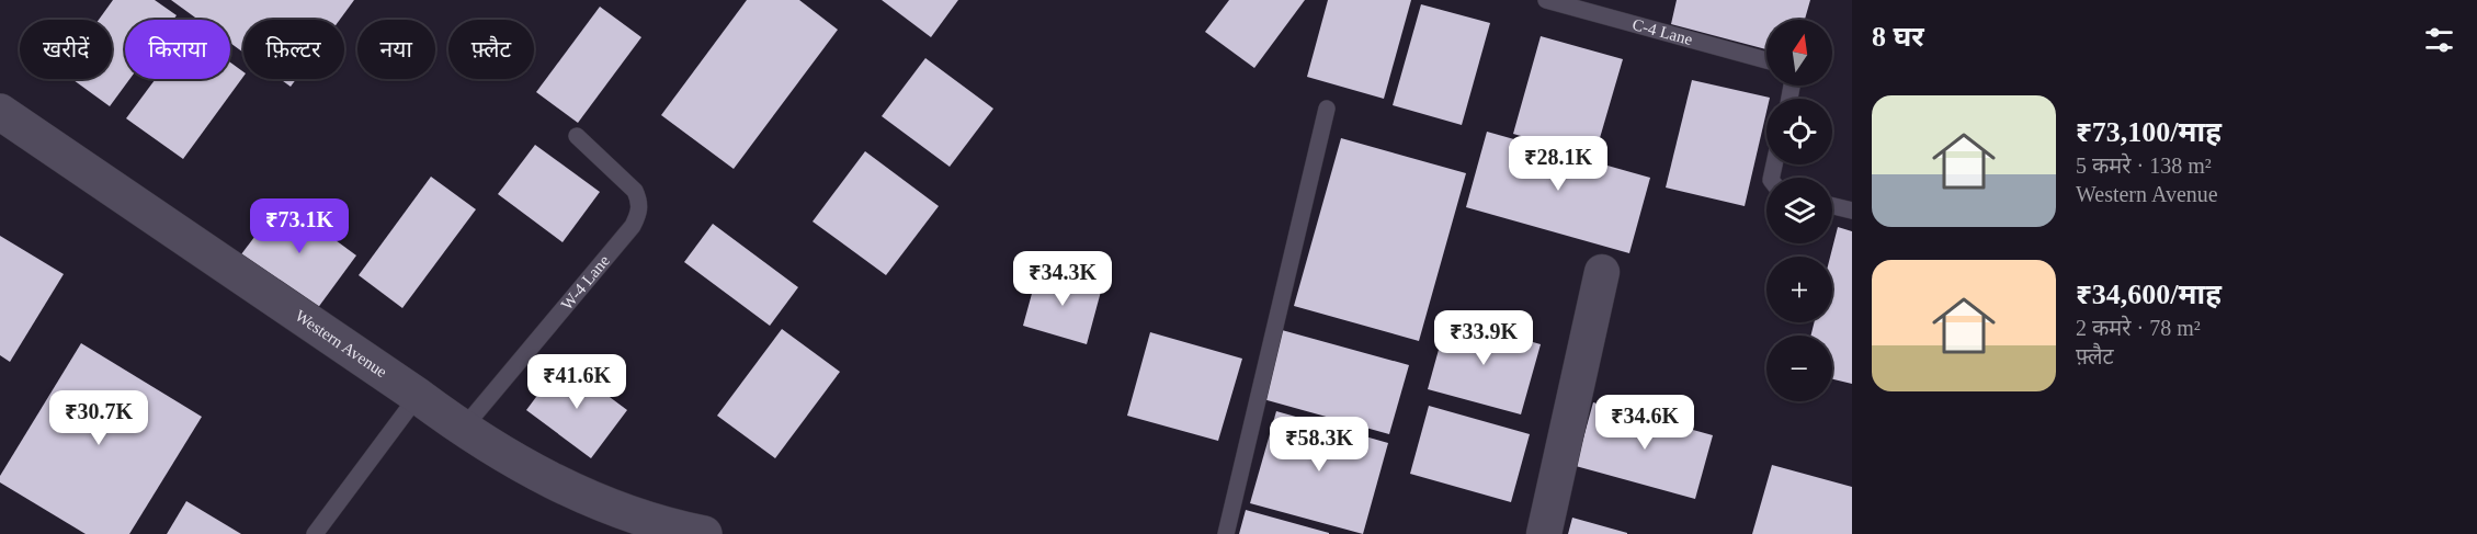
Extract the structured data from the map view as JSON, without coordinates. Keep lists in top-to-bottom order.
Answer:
{
  "streets": {
    "street": ["Western Avenue"],
    "lane": ["C-4 Lane", "W-4 Lane"]
  },
  "crossings": [
    ["W-4 Lane", "Western Avenue"]
  ],
  "north": "top",
  "page": {
    "heading": "8 घर",
    "map_buttons": ["+", "−"],
    "chip": [
      "खरीदें",
      "किराया",
      "फ़िल्टर",
      "नया",
      "फ़्लैट"
    ],
    "list": [
      {
        "name": "₹73,100/माह",
        "note": "5 कमरे · 138 m² · Western Avenue"
      },
      {
        "name": "₹34,600/माह",
        "note": "2 कमरे · 78 m² · फ़्लैट"
      }
    ],
    "price": [
      "₹28.1K",
      "₹73.1K",
      "₹34.3K",
      "₹33.9K",
      "₹41.6K",
      "₹30.7K",
      "₹34.6K",
      "₹58.3K"
    ]
  }
}
